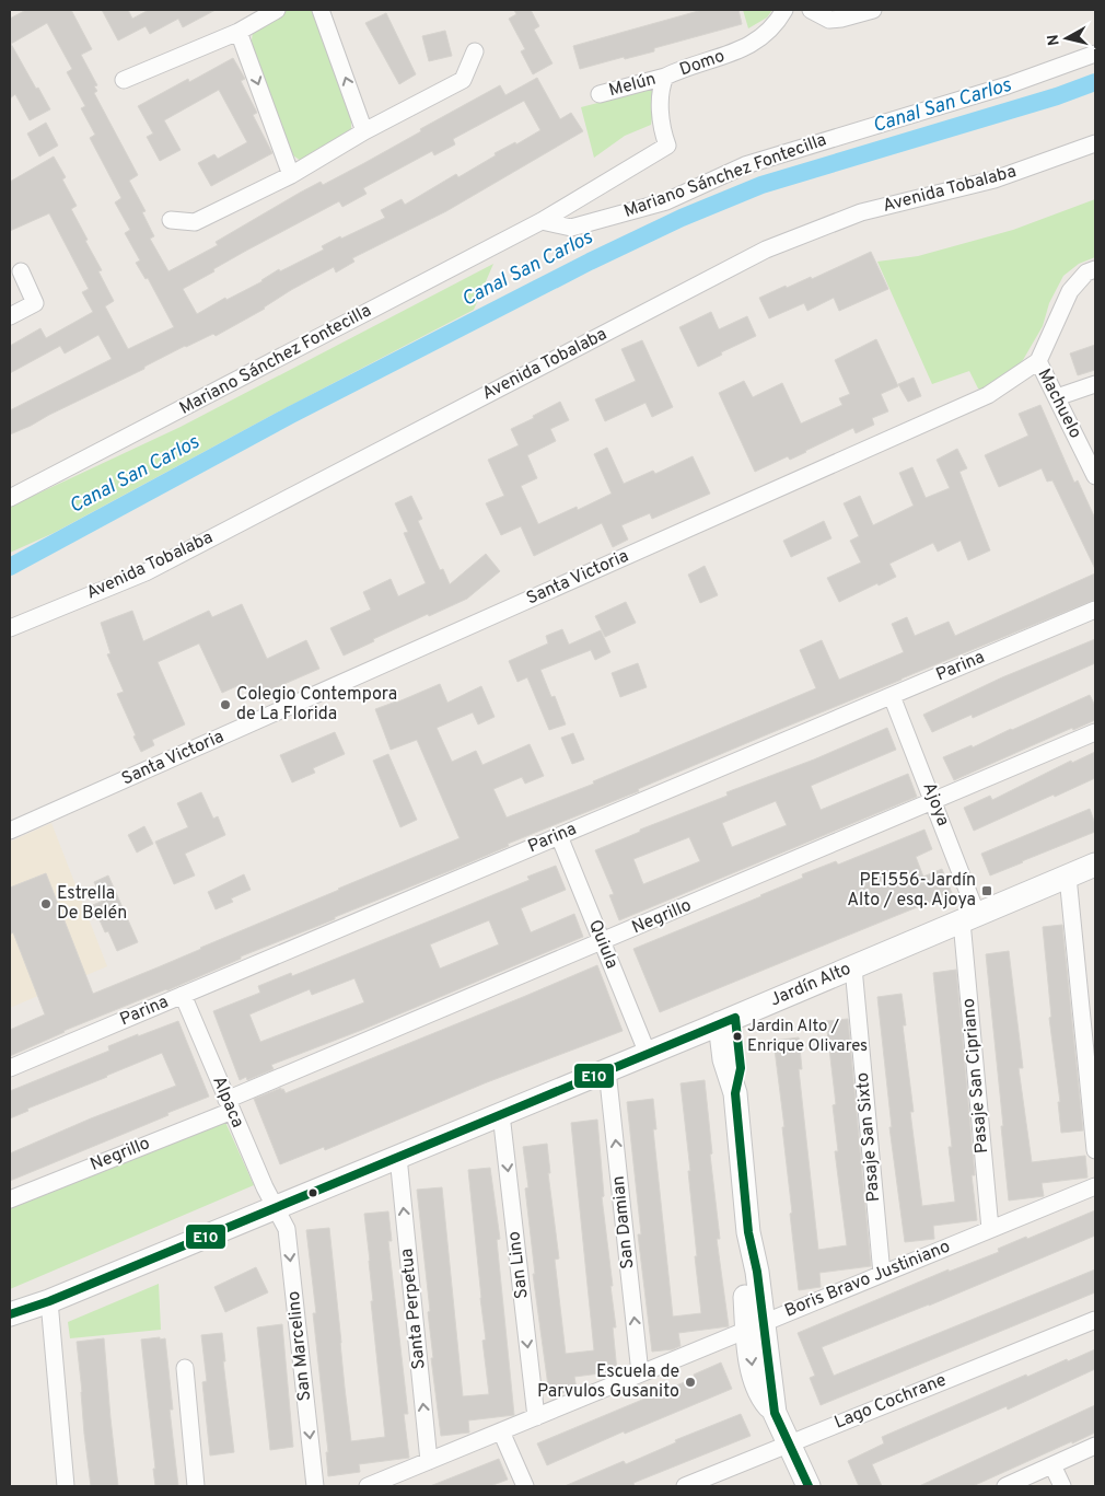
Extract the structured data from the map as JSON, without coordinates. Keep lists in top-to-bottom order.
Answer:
{
  "streets": {
    "street": [
      "Domo",
      "Melún",
      "Mariano Sánchez Fontecilla",
      "Avenida Tobalaba",
      "Machuelo",
      "Santa Victoria",
      "Parina",
      "Ajoya",
      "Negrillo",
      "Quiula",
      "Jardín Alto",
      "Pasaje San Cipriano",
      "Alpaca",
      "Pasaje San Sixto",
      "San Damian",
      "San Lino",
      "Boris Bravo Justiniano",
      "Santa Perpetua",
      "San Marcelino",
      "Lago Cochrane"
    ]
  },
  "crossings": [
    ["Domo", "Melún"],
    ["Domo", "Mariano Sánchez Fontecilla"],
    ["Machuelo", "Santa Victoria"],
    ["Parina", "Ajoya"],
    ["Parina", "Quiula"],
    ["Parina", "Alpaca"],
    ["Ajoya", "Negrillo"],
    ["Ajoya", "Jardín Alto"],
    ["Ajoya", "Pasaje San Cipriano"],
    ["Negrillo", "Quiula"],
    ["Negrillo", "Alpaca"],
    ["Quiula", "Jardín Alto"],
    ["Jardín Alto", "Pasaje San Cipriano"],
    ["Jardín Alto", "Alpaca"],
    ["Jardín Alto", "Pasaje San Sixto"],
    ["Jardín Alto", "San Damian"],
    ["Jardín Alto", "San Lino"],
    ["Jardín Alto", "Santa Perpetua"],
    ["Jardín Alto", "San Marcelino"],
    ["Pasaje San Cipriano", "Boris Bravo Justiniano"],
    ["Alpaca", "San Marcelino"],
    ["Pasaje San Sixto", "Boris Bravo Justiniano"],
    ["San Damian", "Boris Bravo Justiniano"],
    ["San Lino", "Boris Bravo Justiniano"],
    ["Boris Bravo Justiniano", "Santa Perpetua"]
  ],
  "one_way": ["San Lino", "Santa Perpetua"],
  "water": ["Canal San Carlos"],
  "places": {
    "other": [
      "Colegio Contempora de La Florida",
      "Estrella De Belén",
      "Jardin Alto / Enrique Olivares",
      "Escuela de Parvulos Gusanito"
    ],
    "transit": ["PE1556-Jardín Alto / esq. Ajoya"]
  },
  "lines": ["transit line E10"],
  "north": "left"
}
